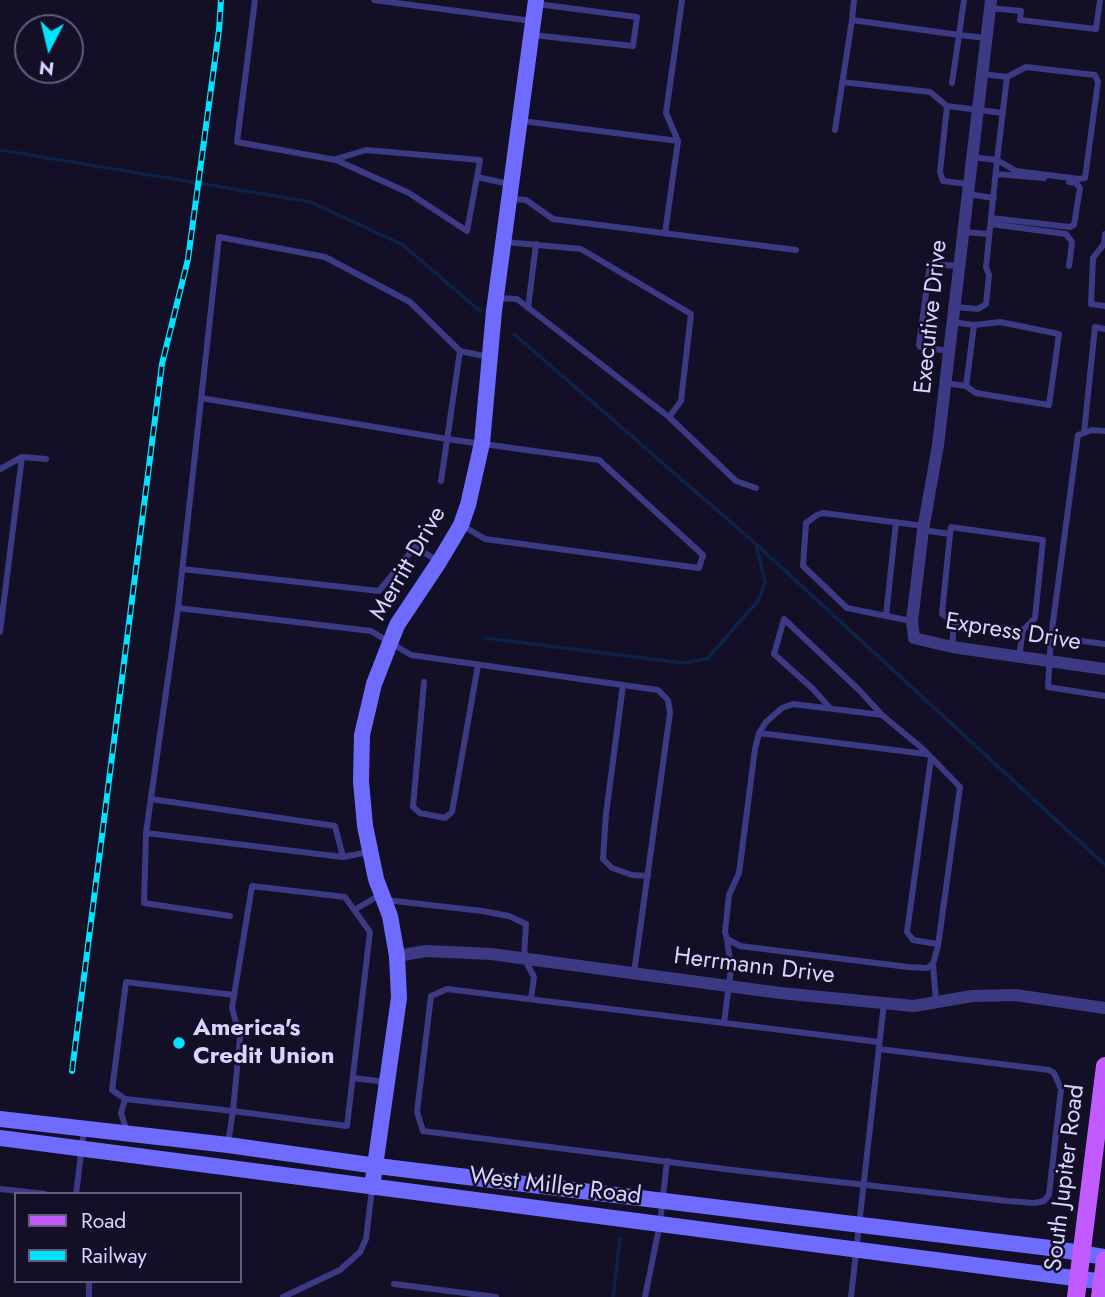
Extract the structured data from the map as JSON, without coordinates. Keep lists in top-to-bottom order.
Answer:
{
  "streets": {
    "main road": ["Merritt Drive", "South Jupiter Road", "West Miller Road"],
    "street": ["Executive Drive", "Express Drive", "Herrmann Drive"]
  },
  "crossings": [
    ["Executive Drive", "Express Drive"],
    ["Merritt Drive", "Herrmann Drive"],
    ["Merritt Drive", "West Miller Road"],
    ["South Jupiter Road", "West Miller Road"]
  ],
  "places": ["America's Credit Union"],
  "legend": ["Road", "Railway"],
  "north": "bottom"
}
